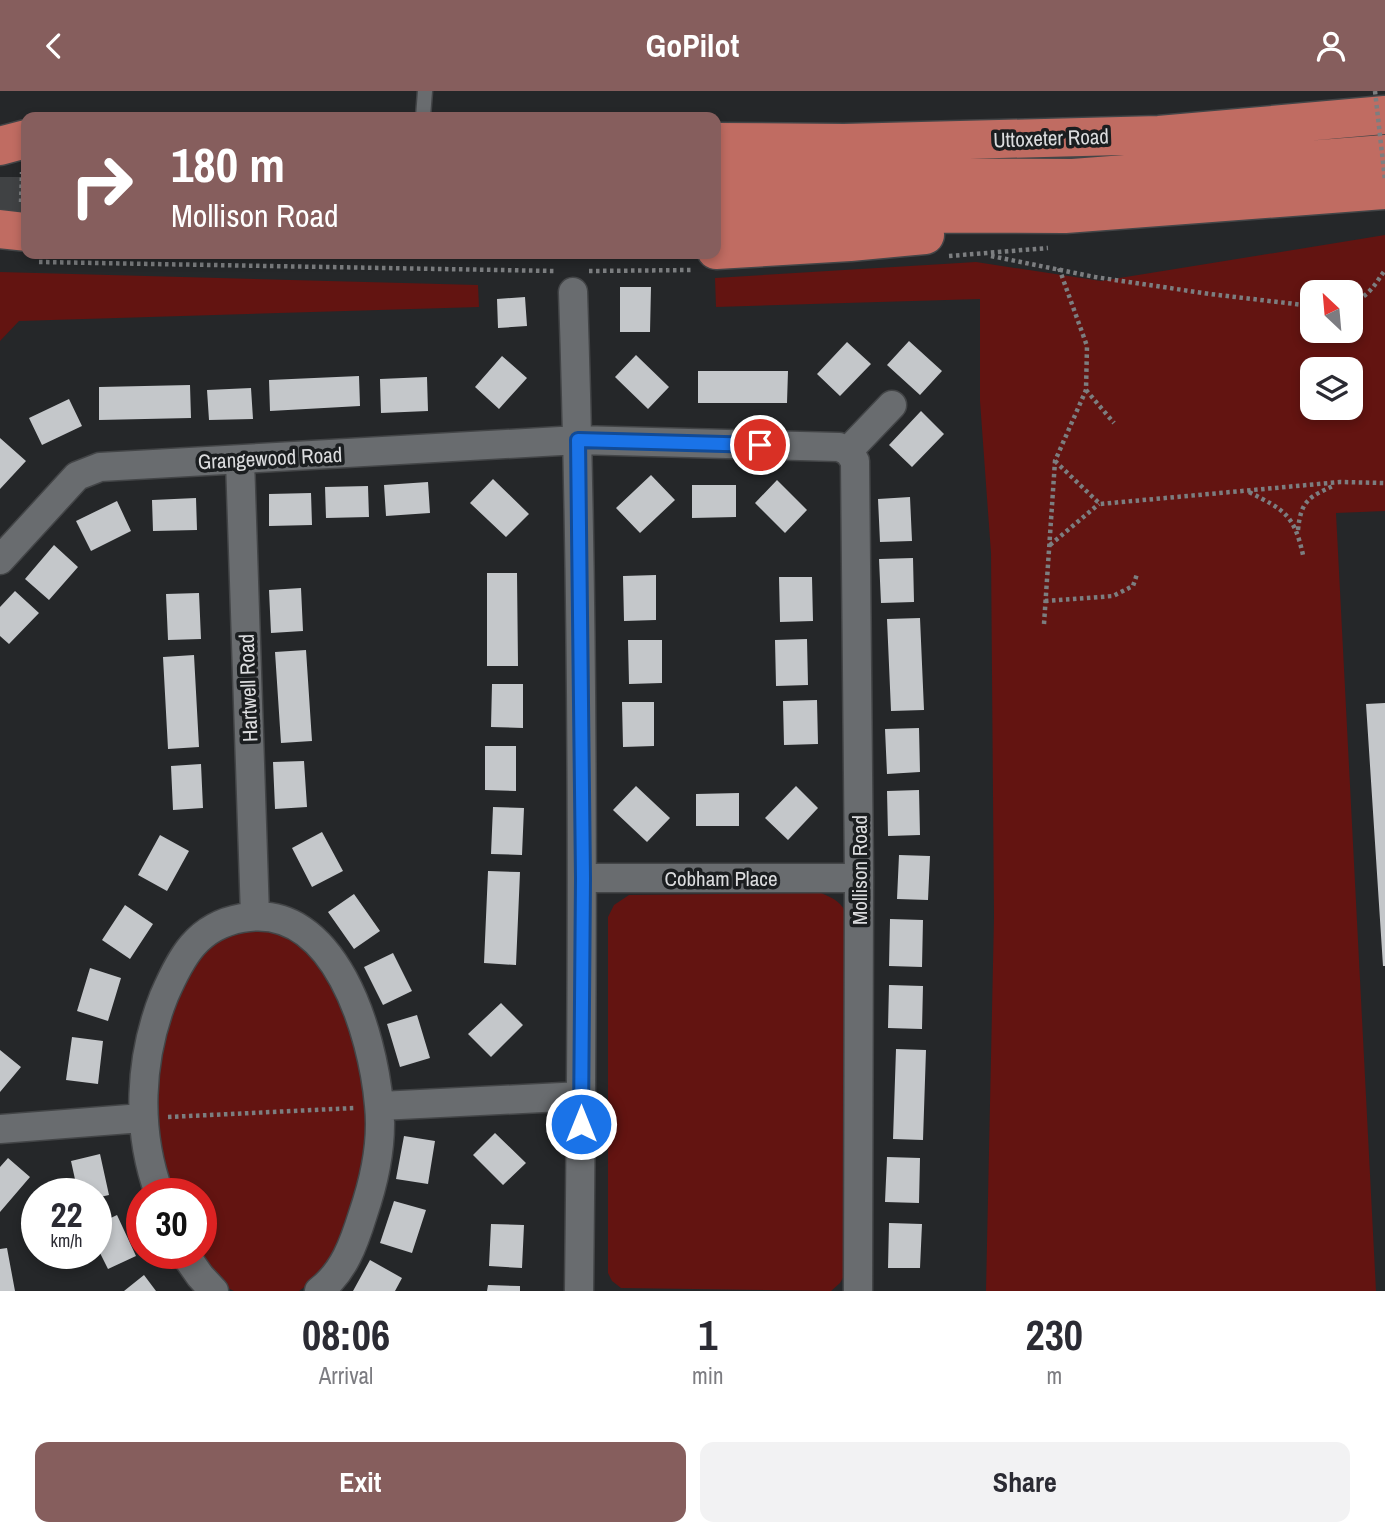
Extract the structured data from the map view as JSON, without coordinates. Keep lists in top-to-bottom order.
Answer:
{
  "streets": {
    "highway": ["Uttoxeter Road"],
    "street": [
      "Grangewood Road",
      "Hartwell Road",
      "Mollison Road",
      "Cobham Place"
    ]
  },
  "crossings": [
    ["Grangewood Road", "Hartwell Road"],
    ["Mollison Road", "Cobham Place"]
  ],
  "north": "top left",
  "page": {
    "header": "GoPilot",
    "turn": ["180 m", "Mollison Road"],
    "speed": "22 km/h",
    "limit": "30",
    "eta": [
      "08:06",
      "Arrival",
      "1",
      "min",
      "230",
      "m"
    ],
    "buttons": ["Exit", "Share"]
  }
}
